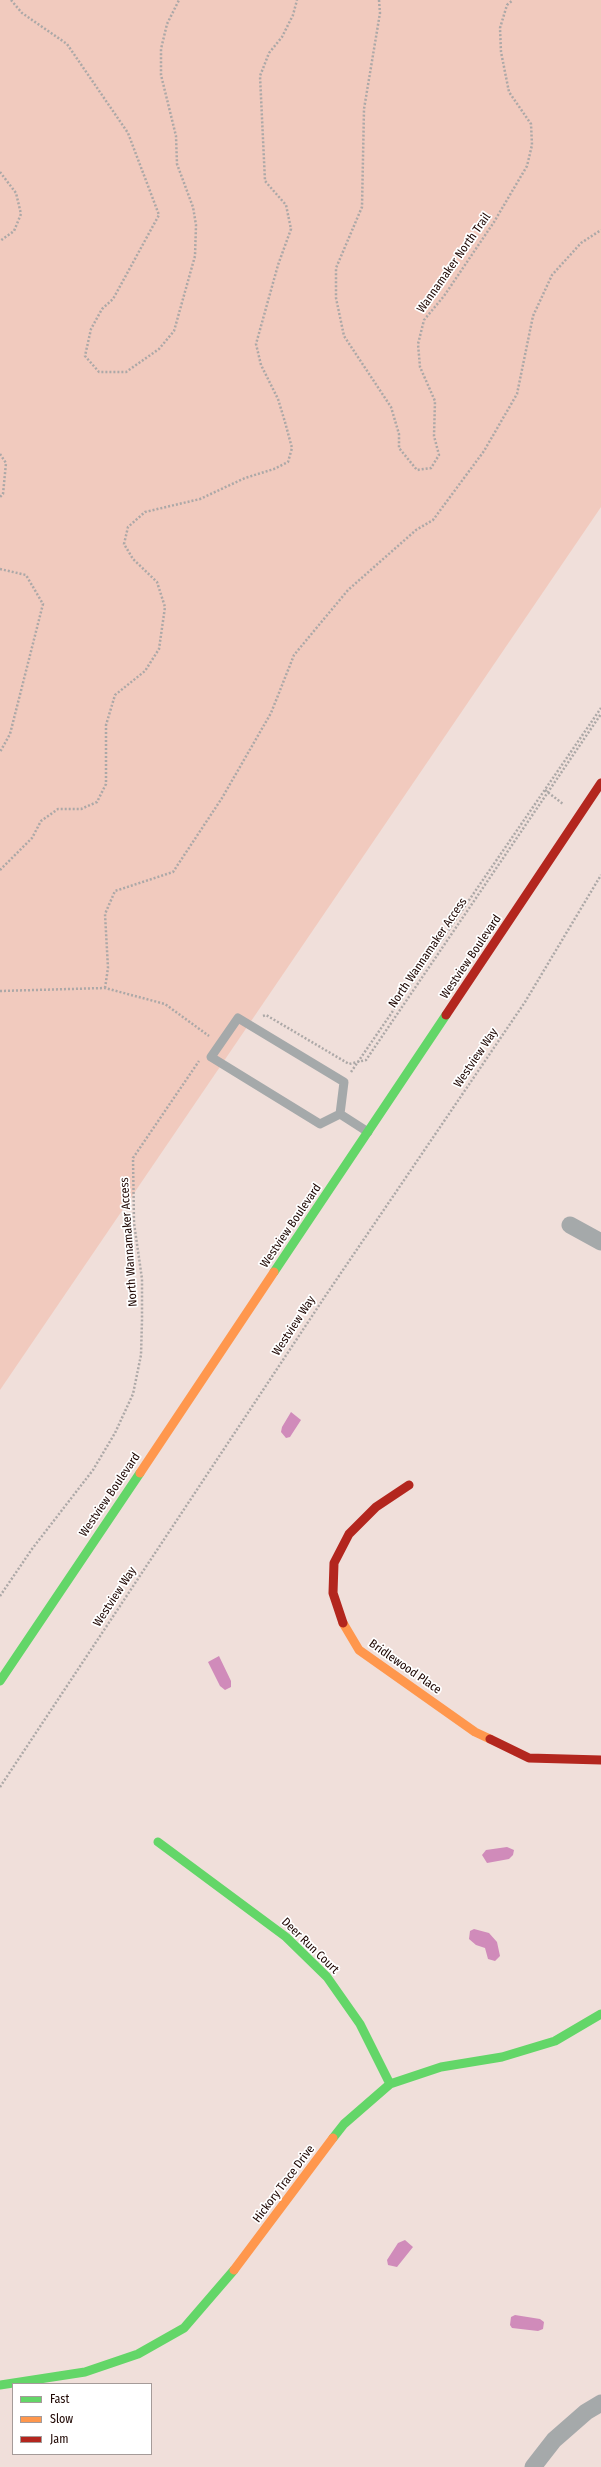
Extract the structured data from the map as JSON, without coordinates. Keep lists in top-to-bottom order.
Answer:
{
  "streets": {
    "street": [
      "Westview Boulevard",
      "Bridlewood Place",
      "Deer Run Court",
      "Hickory Trace Drive"
    ],
    "path": ["Wannamaker North Trail", "North Wannamaker Access", "Westview Way"]
  },
  "crossings": [
    ["Deer Run Court", "Hickory Trace Drive"]
  ],
  "legend": ["Fast", "Slow", "Jam"]
}
